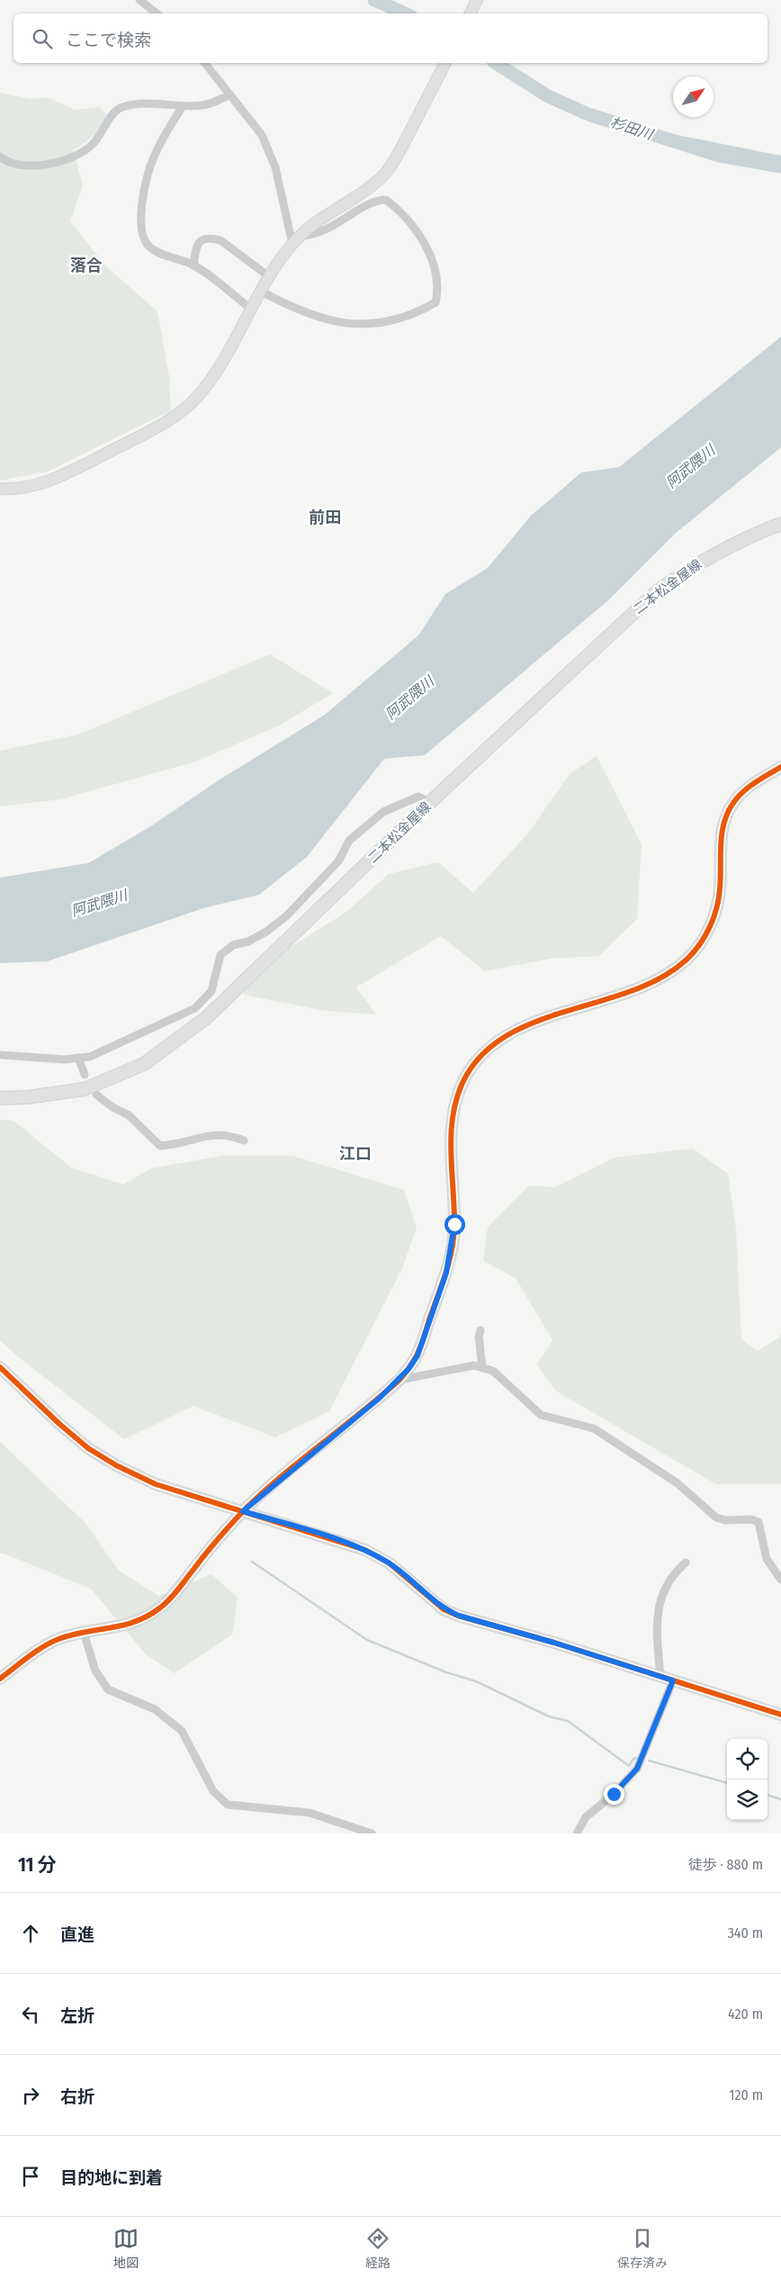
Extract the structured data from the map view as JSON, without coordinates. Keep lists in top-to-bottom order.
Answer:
{
  "streets": {
    "main road": ["二本松金屋線"]
  },
  "districts": ["落合", "前田", "江口"],
  "water": ["杉田川", "阿武隈川"],
  "north": "top right",
  "page": {
    "search": "ここで検索",
    "heading": ["11 分", "徒歩 · 880 m"],
    "list": [
      ["直進", "340 m"],
      ["左折", "420 m"],
      ["右折", "120 m"],
      "目的地に到着"
    ],
    "nav": ["地図", "経路", "保存済み"]
  }
}
